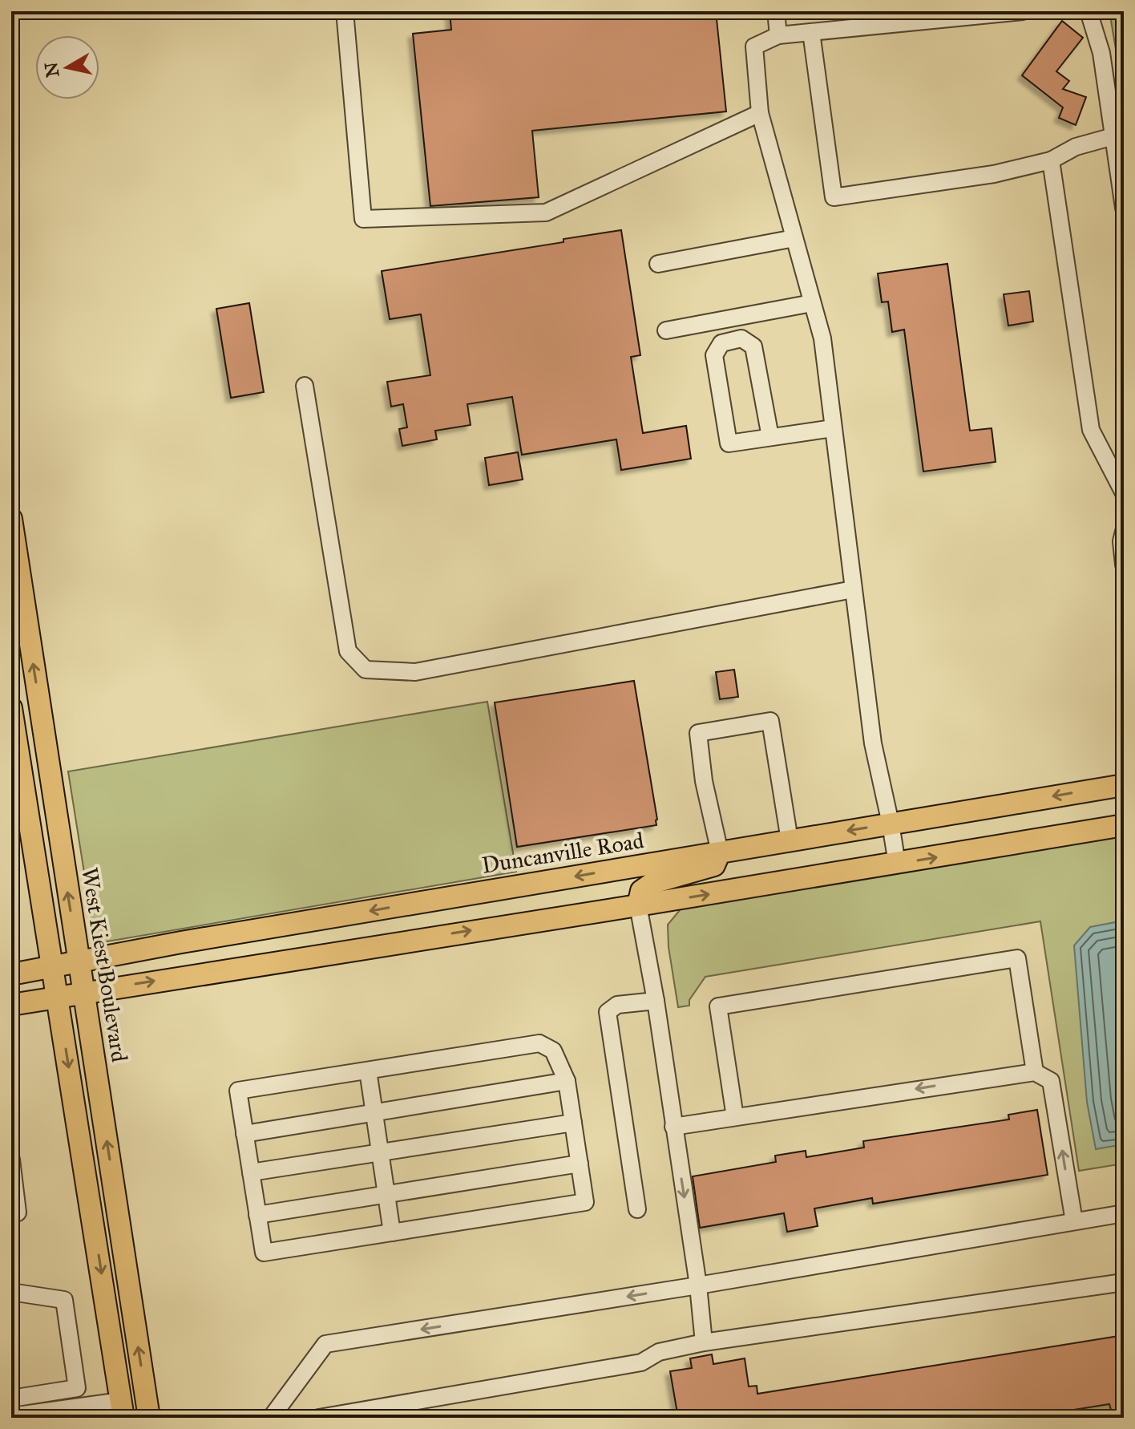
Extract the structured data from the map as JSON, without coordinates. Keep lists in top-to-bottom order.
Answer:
{
  "streets": {
    "main road": ["Duncanville Road", "West Kiest Boulevard"]
  },
  "crossings": [
    ["Duncanville Road", "West Kiest Boulevard"]
  ],
  "north": "left"
}
